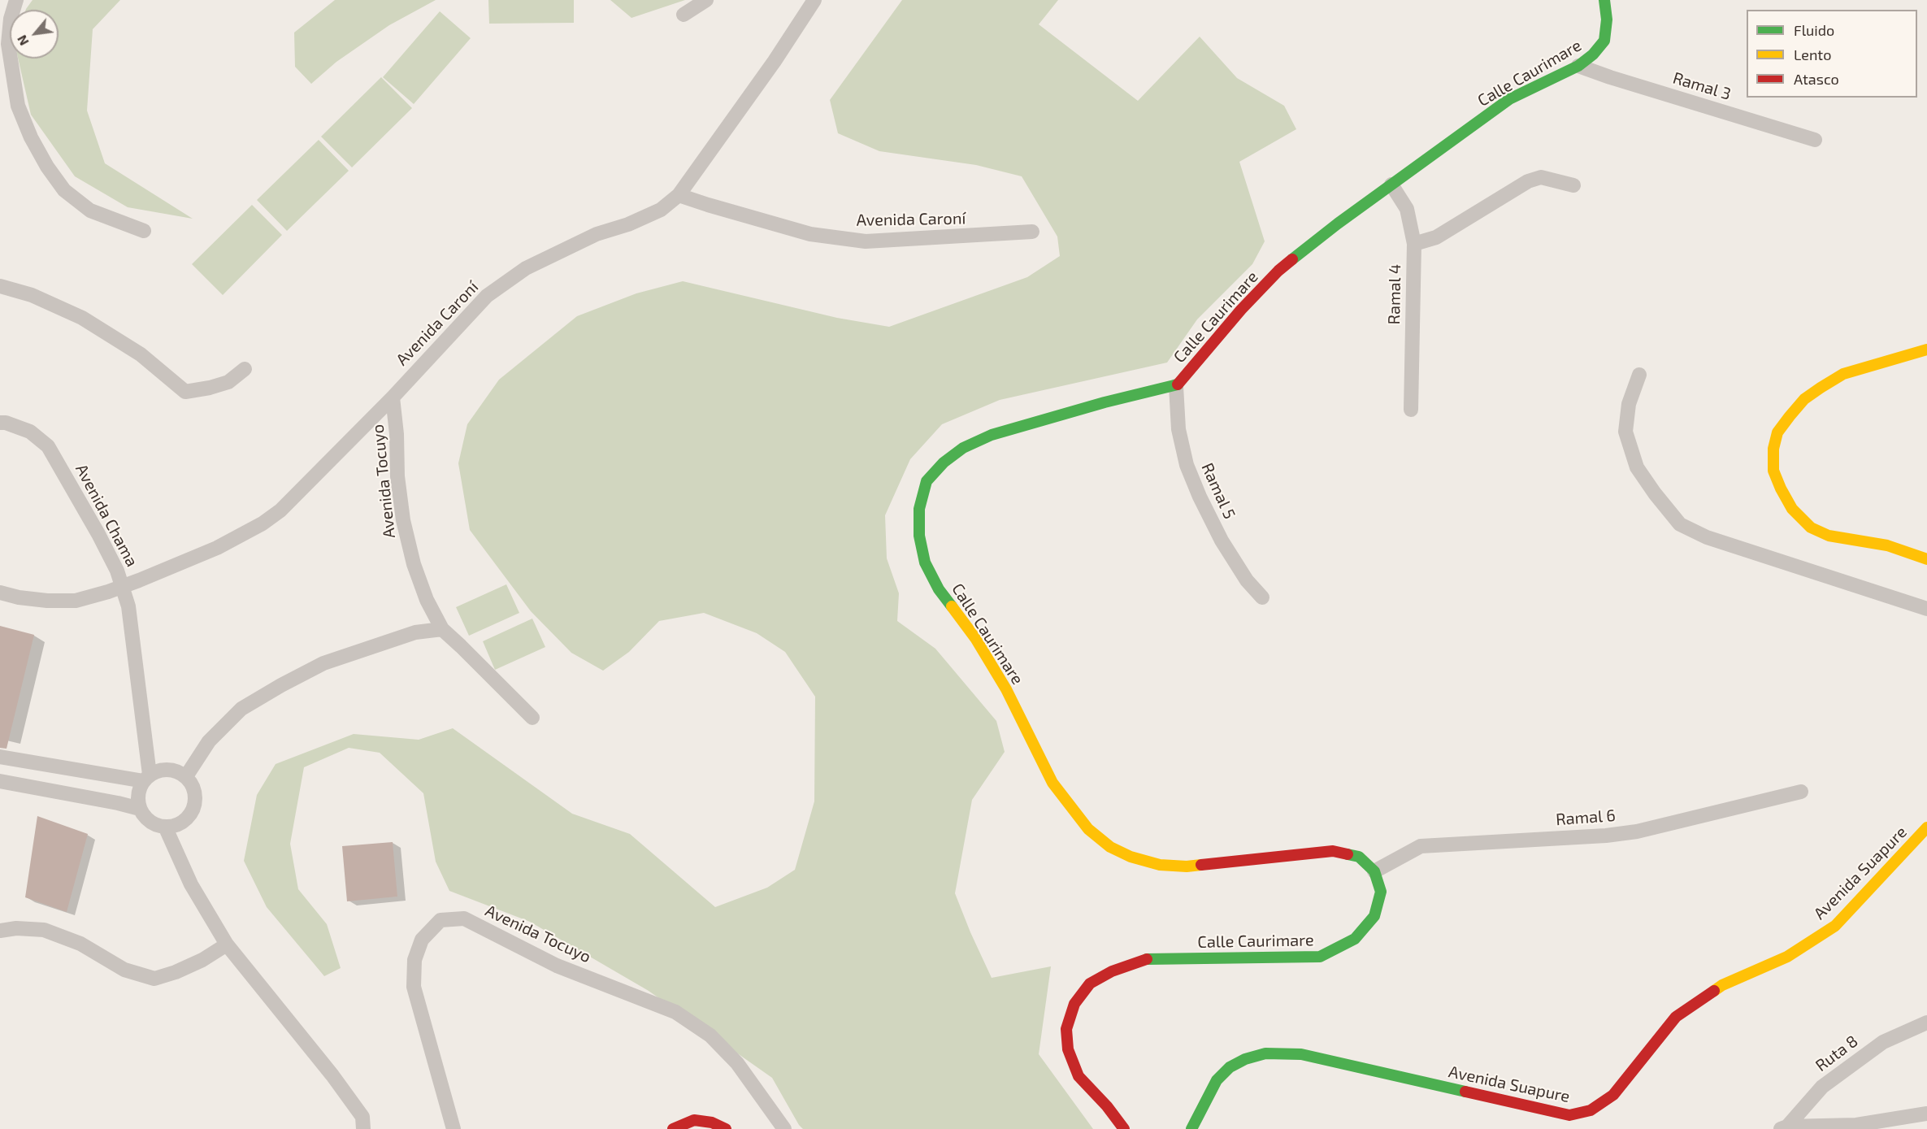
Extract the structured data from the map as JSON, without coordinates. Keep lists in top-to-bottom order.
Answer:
{
  "streets": {
    "street": [
      "Calle Caurimare",
      "Ramal 3",
      "Avenida Caroní",
      "Ramal 4",
      "Avenida Tocuyo",
      "Ramal 5",
      "Avenida Chama",
      "Ramal 6",
      "Avenida Suapure",
      "Ruta 8"
    ]
  },
  "crossings": [
    ["Calle Caurimare", "Ramal 3"],
    ["Calle Caurimare", "Ramal 4"],
    ["Calle Caurimare", "Ramal 5"],
    ["Calle Caurimare", "Ramal 6"],
    ["Avenida Caroní", "Avenida Tocuyo"],
    ["Avenida Caroní", "Avenida Chama"]
  ],
  "legend": ["Fluido", "Lento", "Atasco"],
  "north": "bottom left"
}
